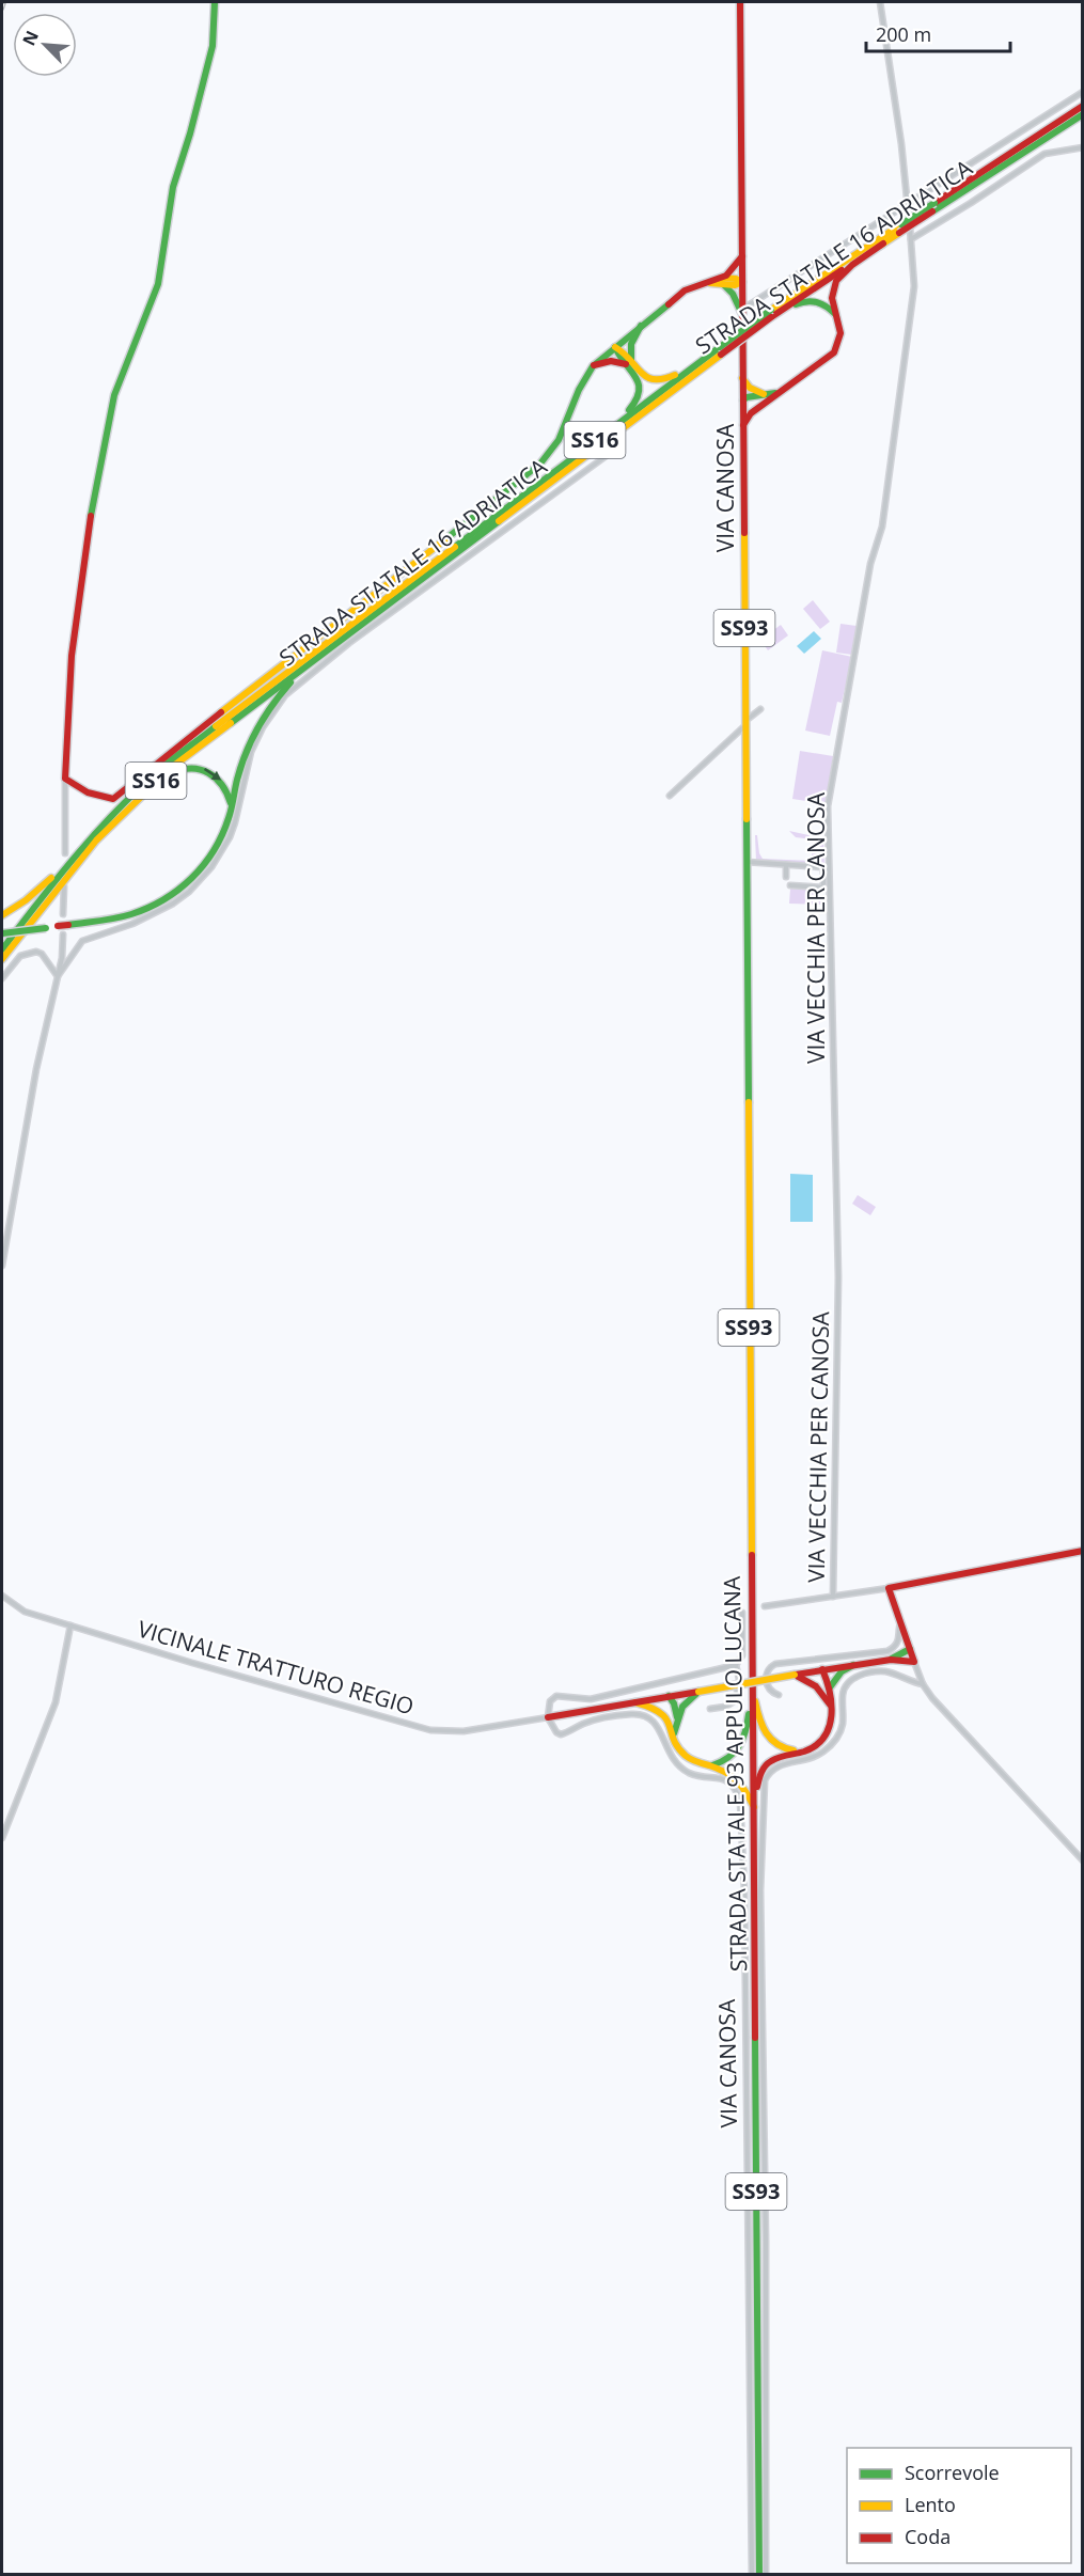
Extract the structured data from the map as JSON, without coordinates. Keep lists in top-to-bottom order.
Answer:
{
  "streets": {
    "main road": [
      "STRADA STATALE 16 ADRIATICA",
      "SS16",
      "VIA CANOSA",
      "SS93",
      "STRADA STATALE 93 APPULO LUCANA"
    ],
    "street": ["VIA VECCHIA PER CANOSA", "VICINALE TRATTURO REGIO"]
  },
  "crossings": [
    ["STRADA STATALE 16 ADRIATICA", "SS16"],
    ["SS16", "VIA CANOSA"],
    ["VIA CANOSA", "VICINALE TRATTURO REGIO"],
    ["VIA CANOSA", "STRADA STATALE 93 APPULO LUCANA"]
  ],
  "legend": ["Scorrevole", "Lento", "Coda"],
  "scale_bar": "200 m",
  "north": "top left"
}
